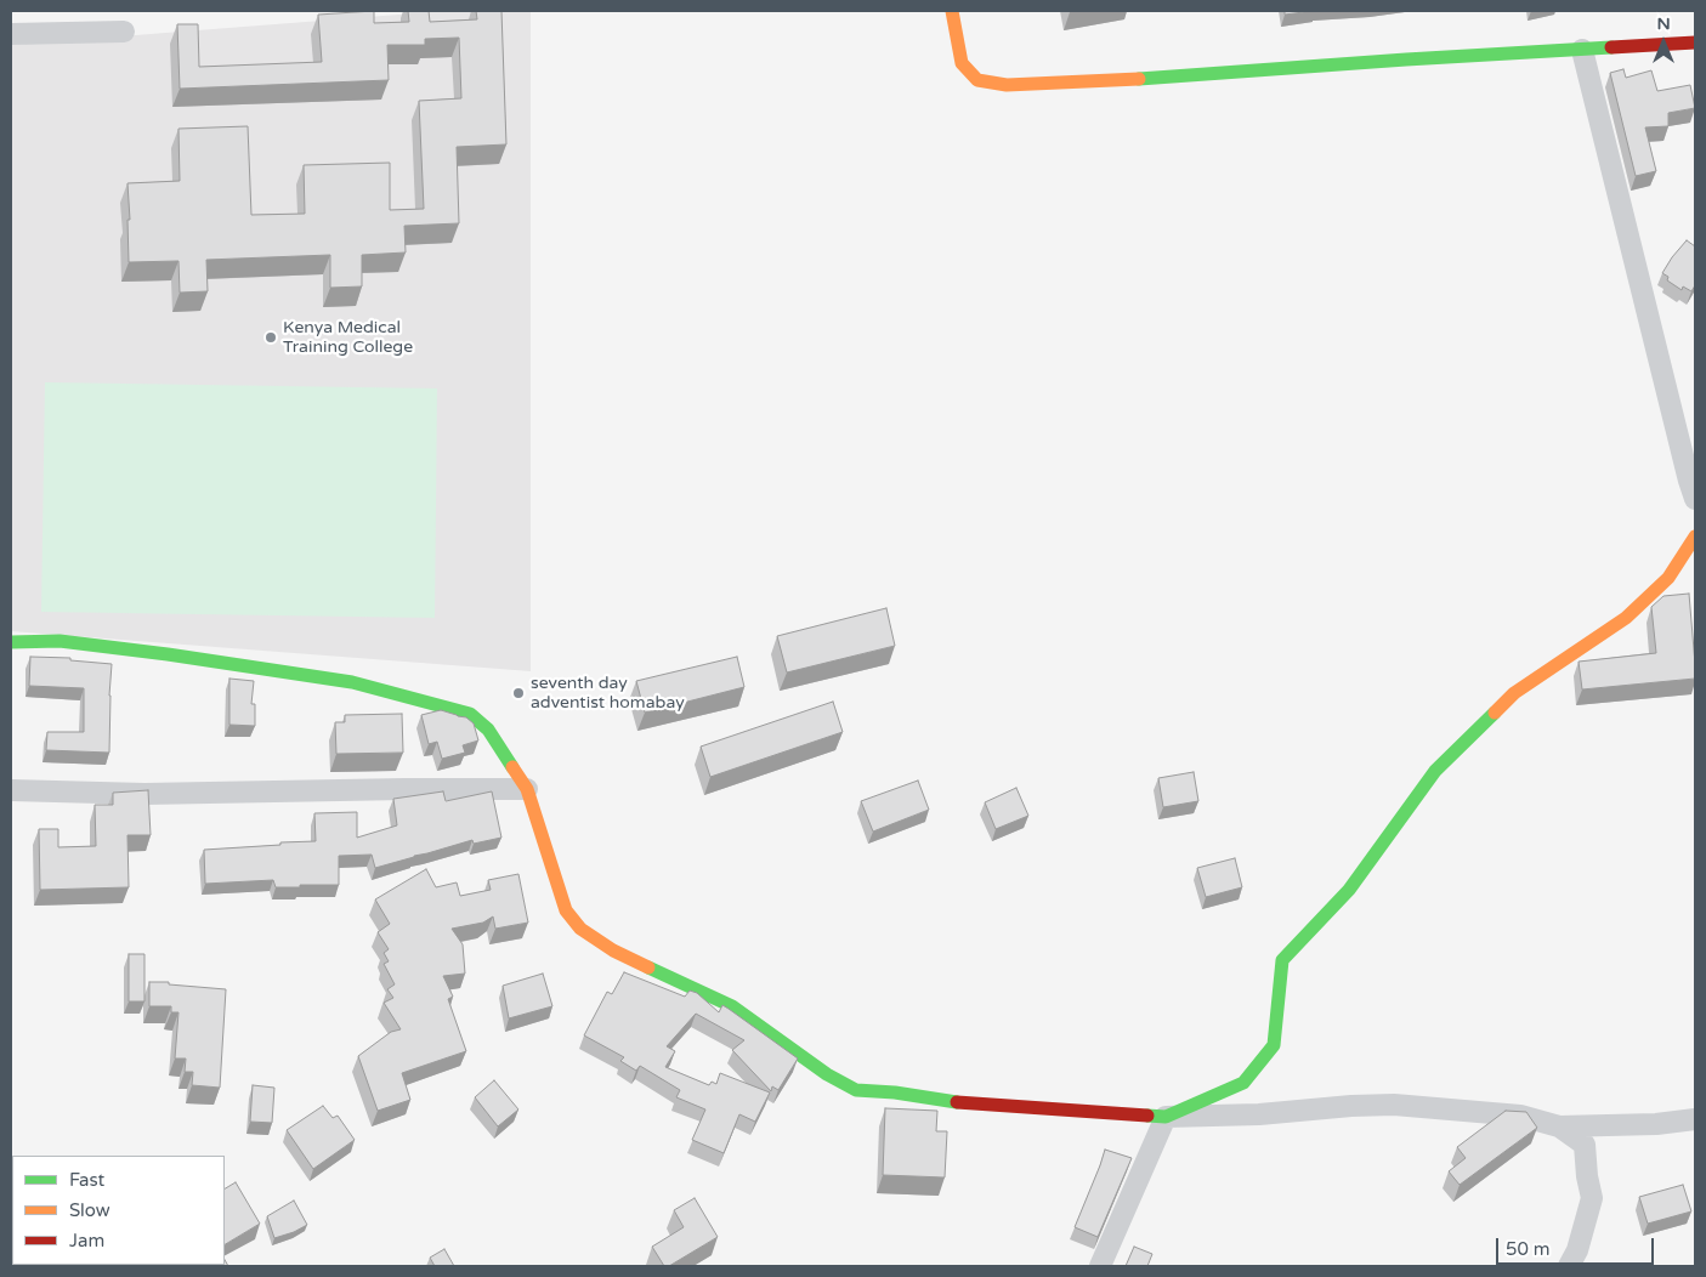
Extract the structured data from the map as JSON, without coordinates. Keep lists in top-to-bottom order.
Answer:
{
  "places": ["Kenya Medical Training College", "seventh day adventist homabay"],
  "legend": ["Fast", "Slow", "Jam"],
  "scale_bar": "50 m",
  "north": "top"
}
